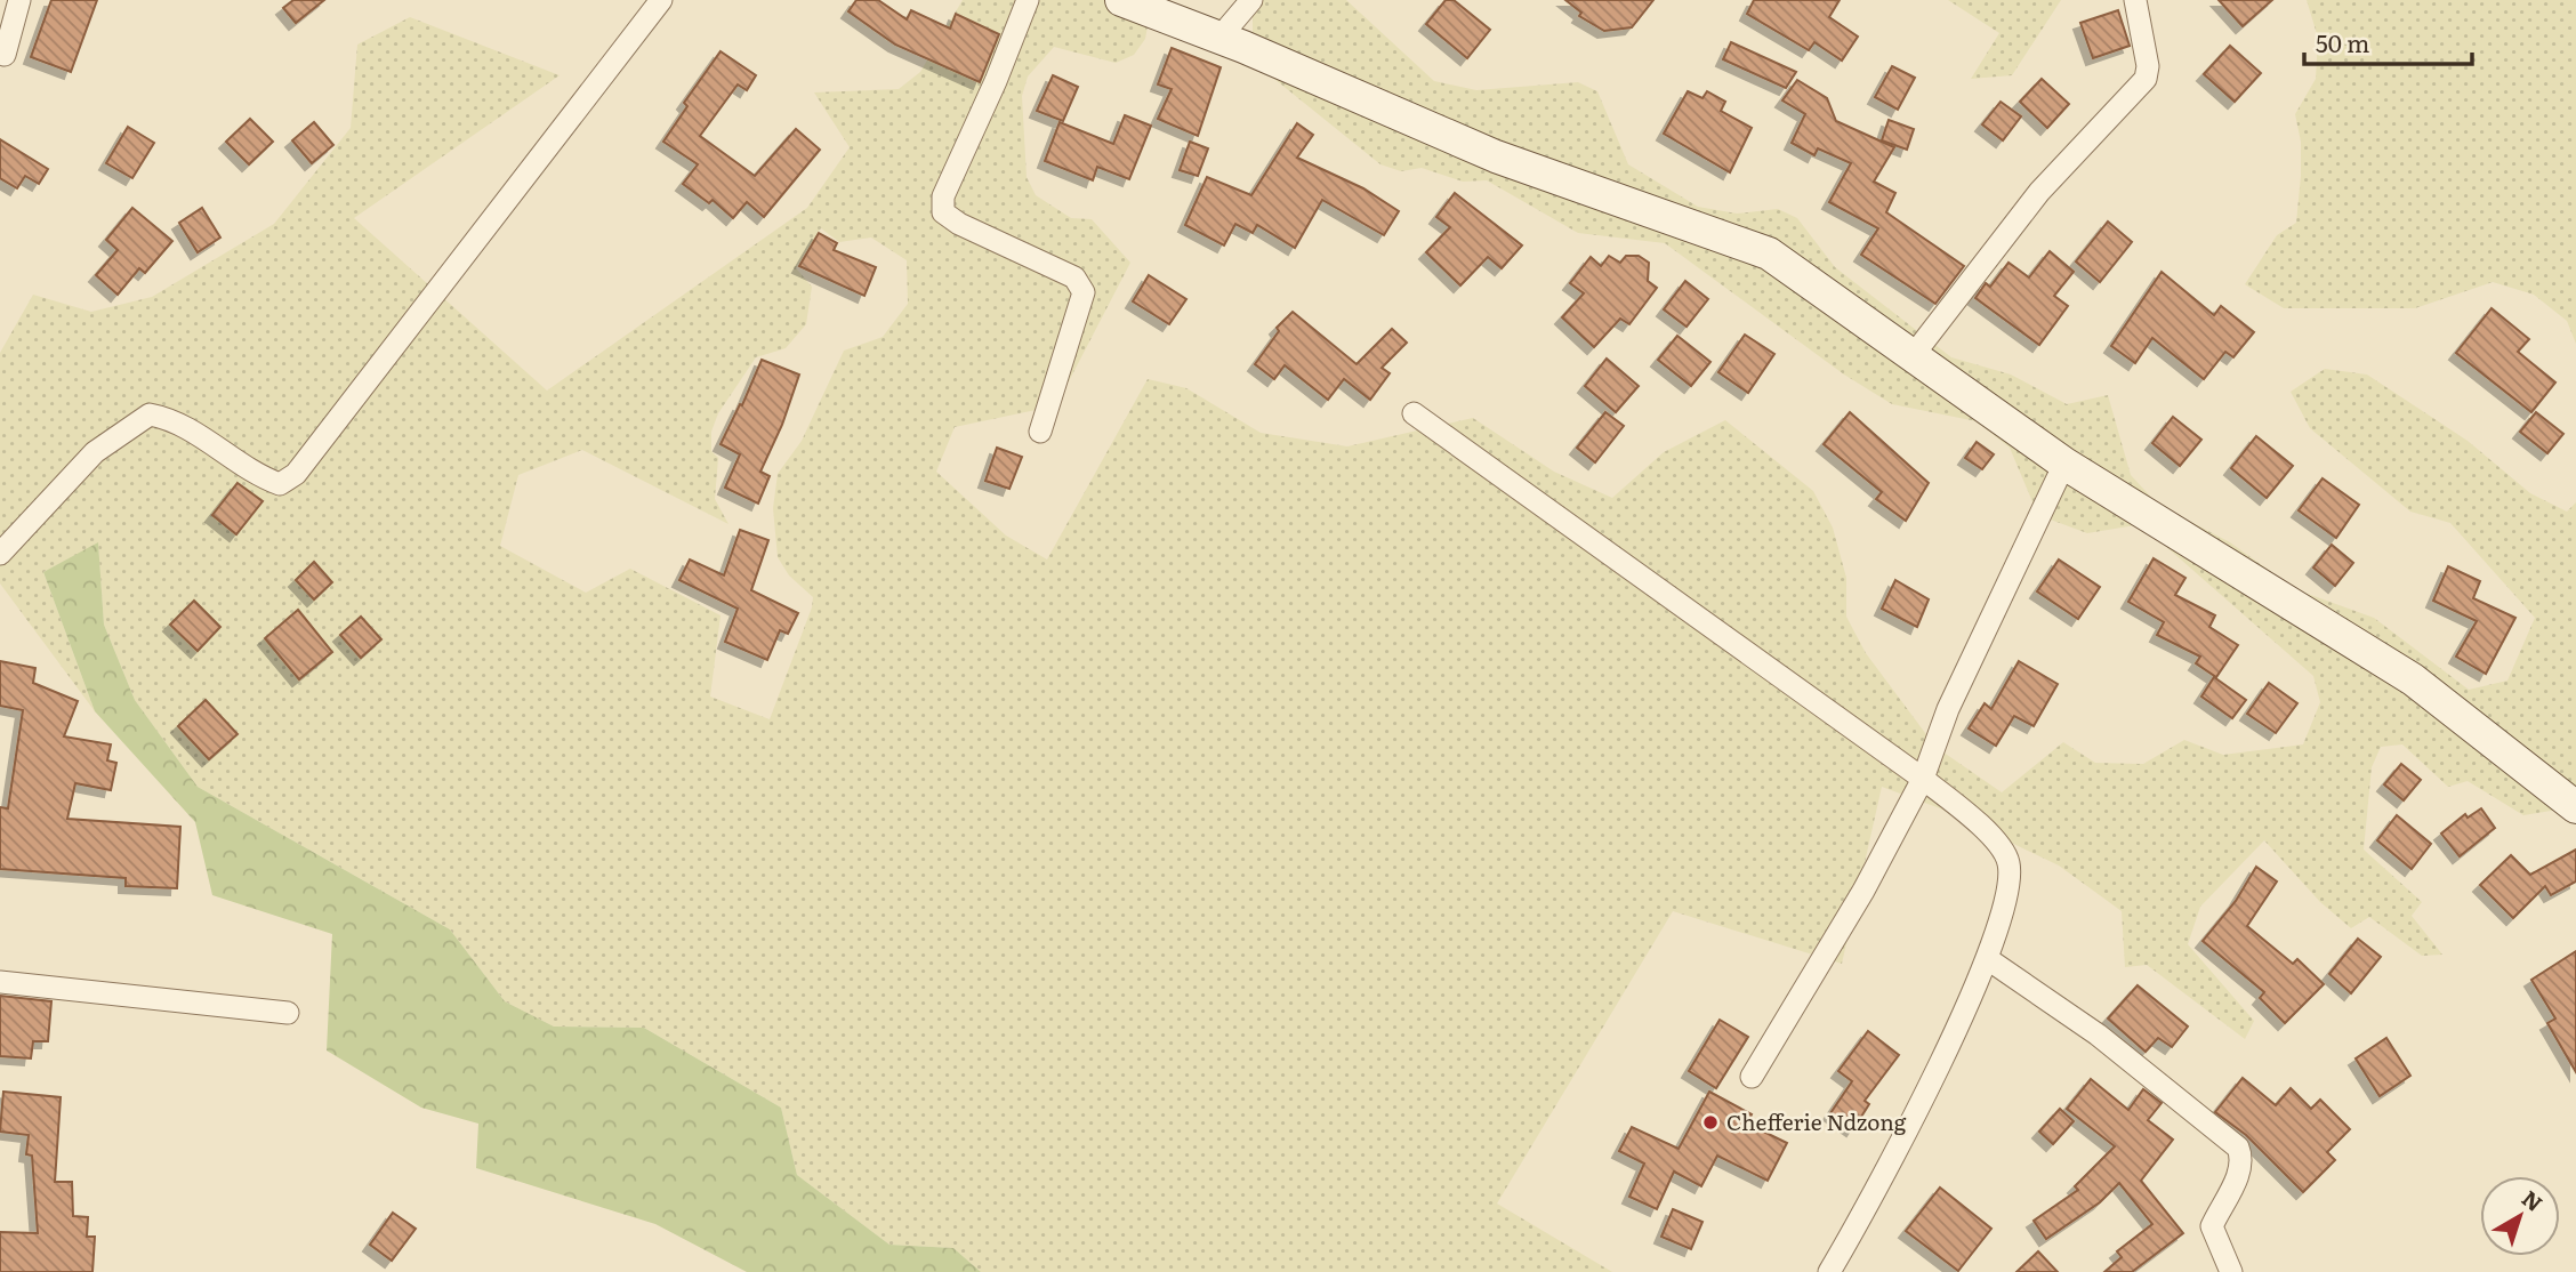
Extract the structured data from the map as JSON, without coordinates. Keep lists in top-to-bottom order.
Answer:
{
  "places": ["Chefferie Ndzong"],
  "scale_bar": "50 m",
  "north": "top right"
}
